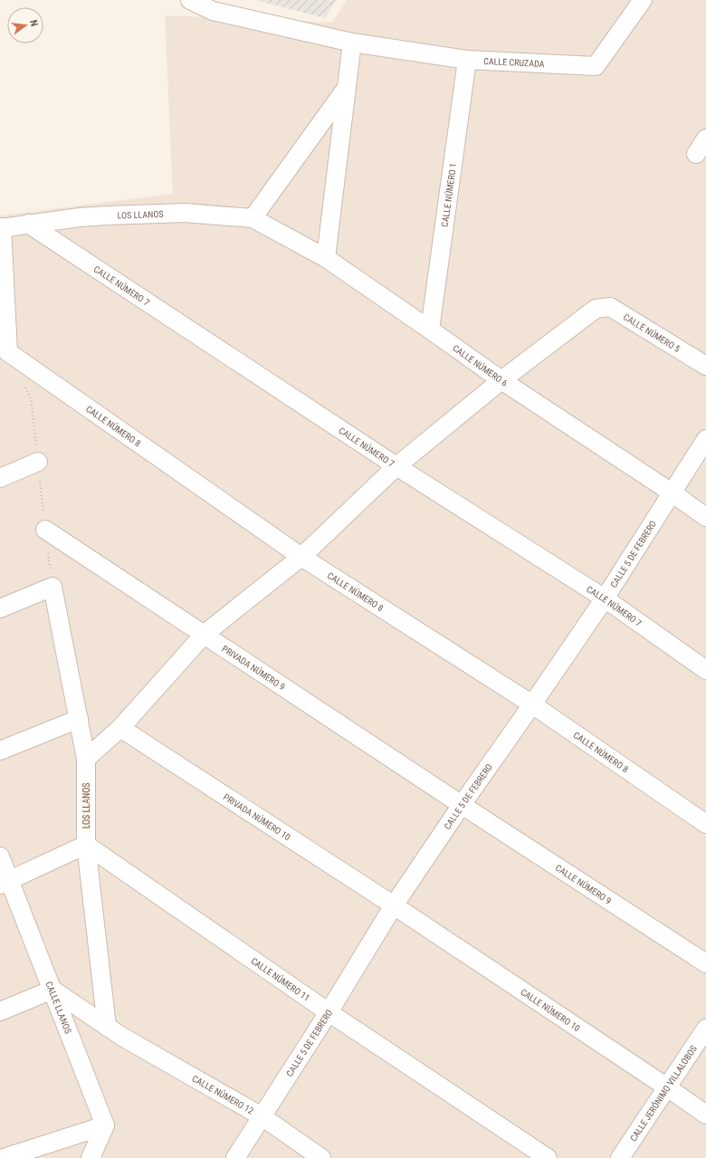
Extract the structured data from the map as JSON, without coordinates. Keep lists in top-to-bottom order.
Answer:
{
  "streets": {
    "street": [
      "CALLE CRUZADA",
      "CALLE NÚMERO 1",
      "LOS LLANOS",
      "CALLE NÚMERO 7",
      "CALLE NÚMERO 5",
      "CALLE NÚMERO 6",
      "CALLE NÚMERO 8",
      "CALLE 5 DE FEBRERO",
      "PRIVADA NÚMERO 9",
      "PRIVADA NÚMERO 10",
      "CALLE NÚMERO 9",
      "CALLE NÚMERO 11",
      "CALLE LLANOS",
      "CALLE NÚMERO 10",
      "CALLE JERÓNIMO VILLALOBOS",
      "CALLE NÚMERO 12"
    ]
  },
  "crossings": [
    ["CALLE CRUZADA", "CALLE NÚMERO 1"],
    ["CALLE NÚMERO 1", "CALLE NÚMERO 6"],
    ["LOS LLANOS", "CALLE NÚMERO 7"],
    ["LOS LLANOS", "CALLE NÚMERO 6"],
    ["LOS LLANOS", "CALLE NÚMERO 11"],
    ["LOS LLANOS", "CALLE NÚMERO 12"],
    ["CALLE NÚMERO 7", "CALLE 5 DE FEBRERO"],
    ["CALLE NÚMERO 5", "CALLE NÚMERO 6"],
    ["CALLE NÚMERO 6", "CALLE 5 DE FEBRERO"],
    ["CALLE NÚMERO 8", "CALLE 5 DE FEBRERO"],
    ["CALLE 5 DE FEBRERO", "PRIVADA NÚMERO 9"],
    ["CALLE 5 DE FEBRERO", "PRIVADA NÚMERO 10"],
    ["CALLE 5 DE FEBRERO", "CALLE NÚMERO 9"],
    ["CALLE 5 DE FEBRERO", "CALLE NÚMERO 11"],
    ["CALLE 5 DE FEBRERO", "CALLE NÚMERO 10"],
    ["CALLE 5 DE FEBRERO", "CALLE NÚMERO 12"],
    ["PRIVADA NÚMERO 9", "CALLE NÚMERO 9"],
    ["PRIVADA NÚMERO 10", "CALLE NÚMERO 10"],
    ["CALLE LLANOS", "CALLE NÚMERO 12"],
    ["CALLE NÚMERO 10", "CALLE JERÓNIMO VILLALOBOS"]
  ],
  "north": "right"
}
